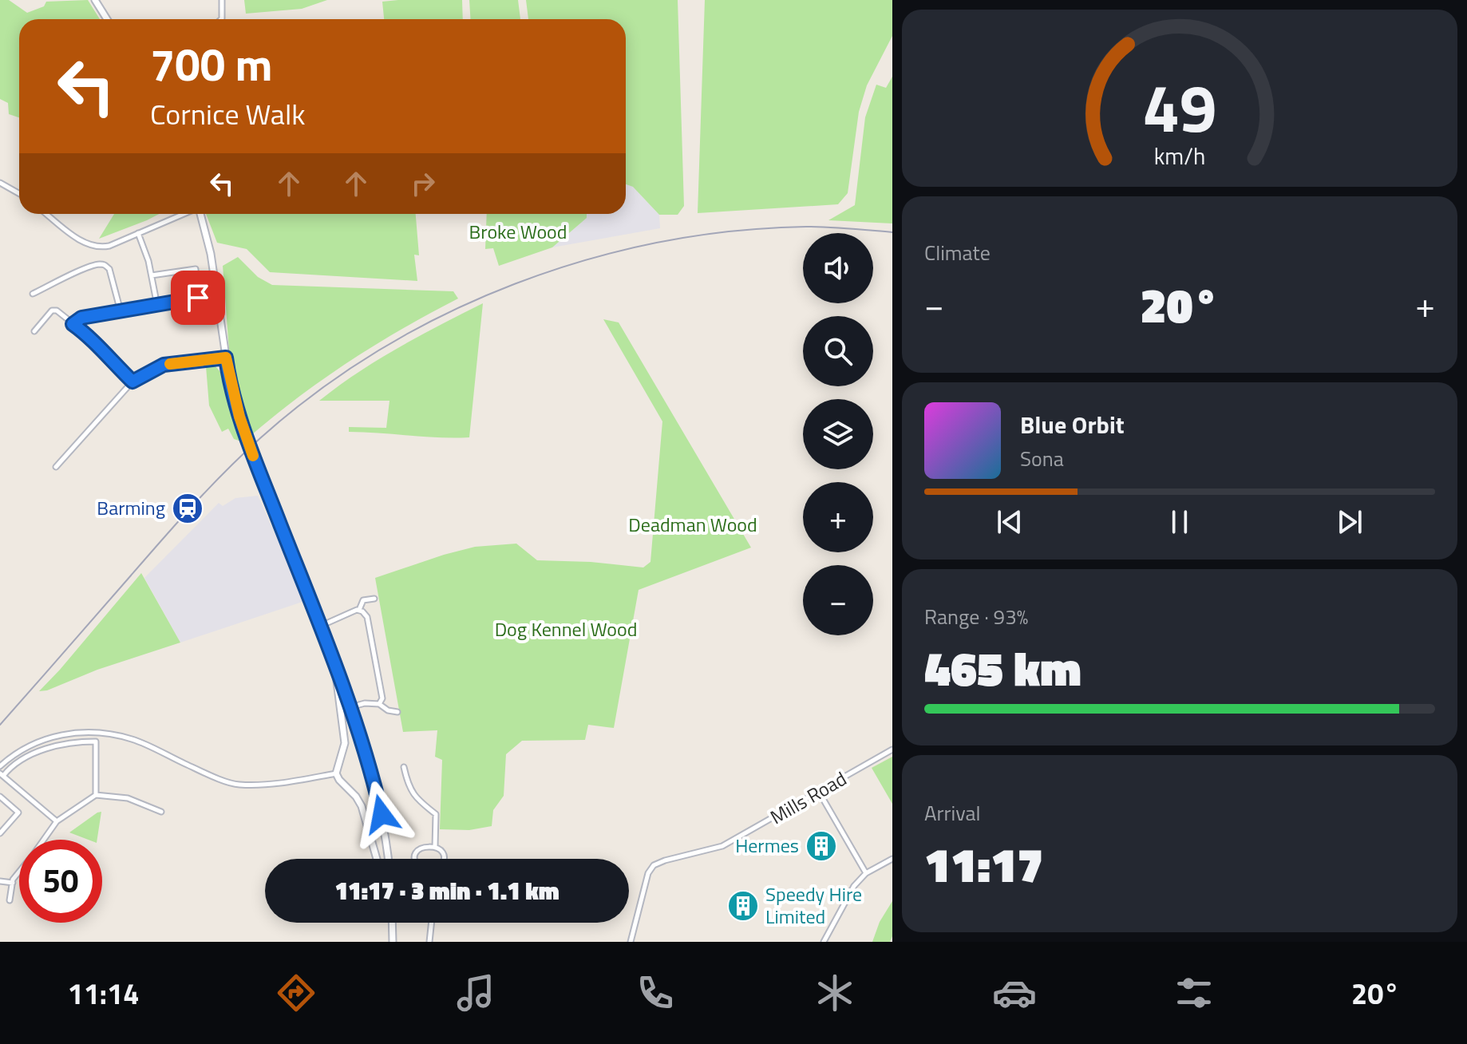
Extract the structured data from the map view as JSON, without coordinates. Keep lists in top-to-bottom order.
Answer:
{
  "streets": {
    "street": ["Mills Road"]
  },
  "parks": ["Broke Wood", "Deadman Wood", "Dog Kennel Wood"],
  "places": {
    "station": ["Barming"],
    "building": ["Hermes", "Speedy Hire Limited"]
  },
  "page": {
    "turn": ["700 m", "Cornice Walk"],
    "tile": [
      "Climate",
      ["Range · 93%", "465 km"],
      ["Arrival", "11:17"]
    ],
    "map_buttons": ["+", "−"],
    "heat": ["−", "20°", "+"],
    "song": ["Blue Orbit", "Sona"],
    "limit": "50",
    "trip": "11:17 · 3 min · 1.1 km",
    "tabs": ["11:14", "20°"],
    "gauge": ["49", "km/h"]
  }
}
